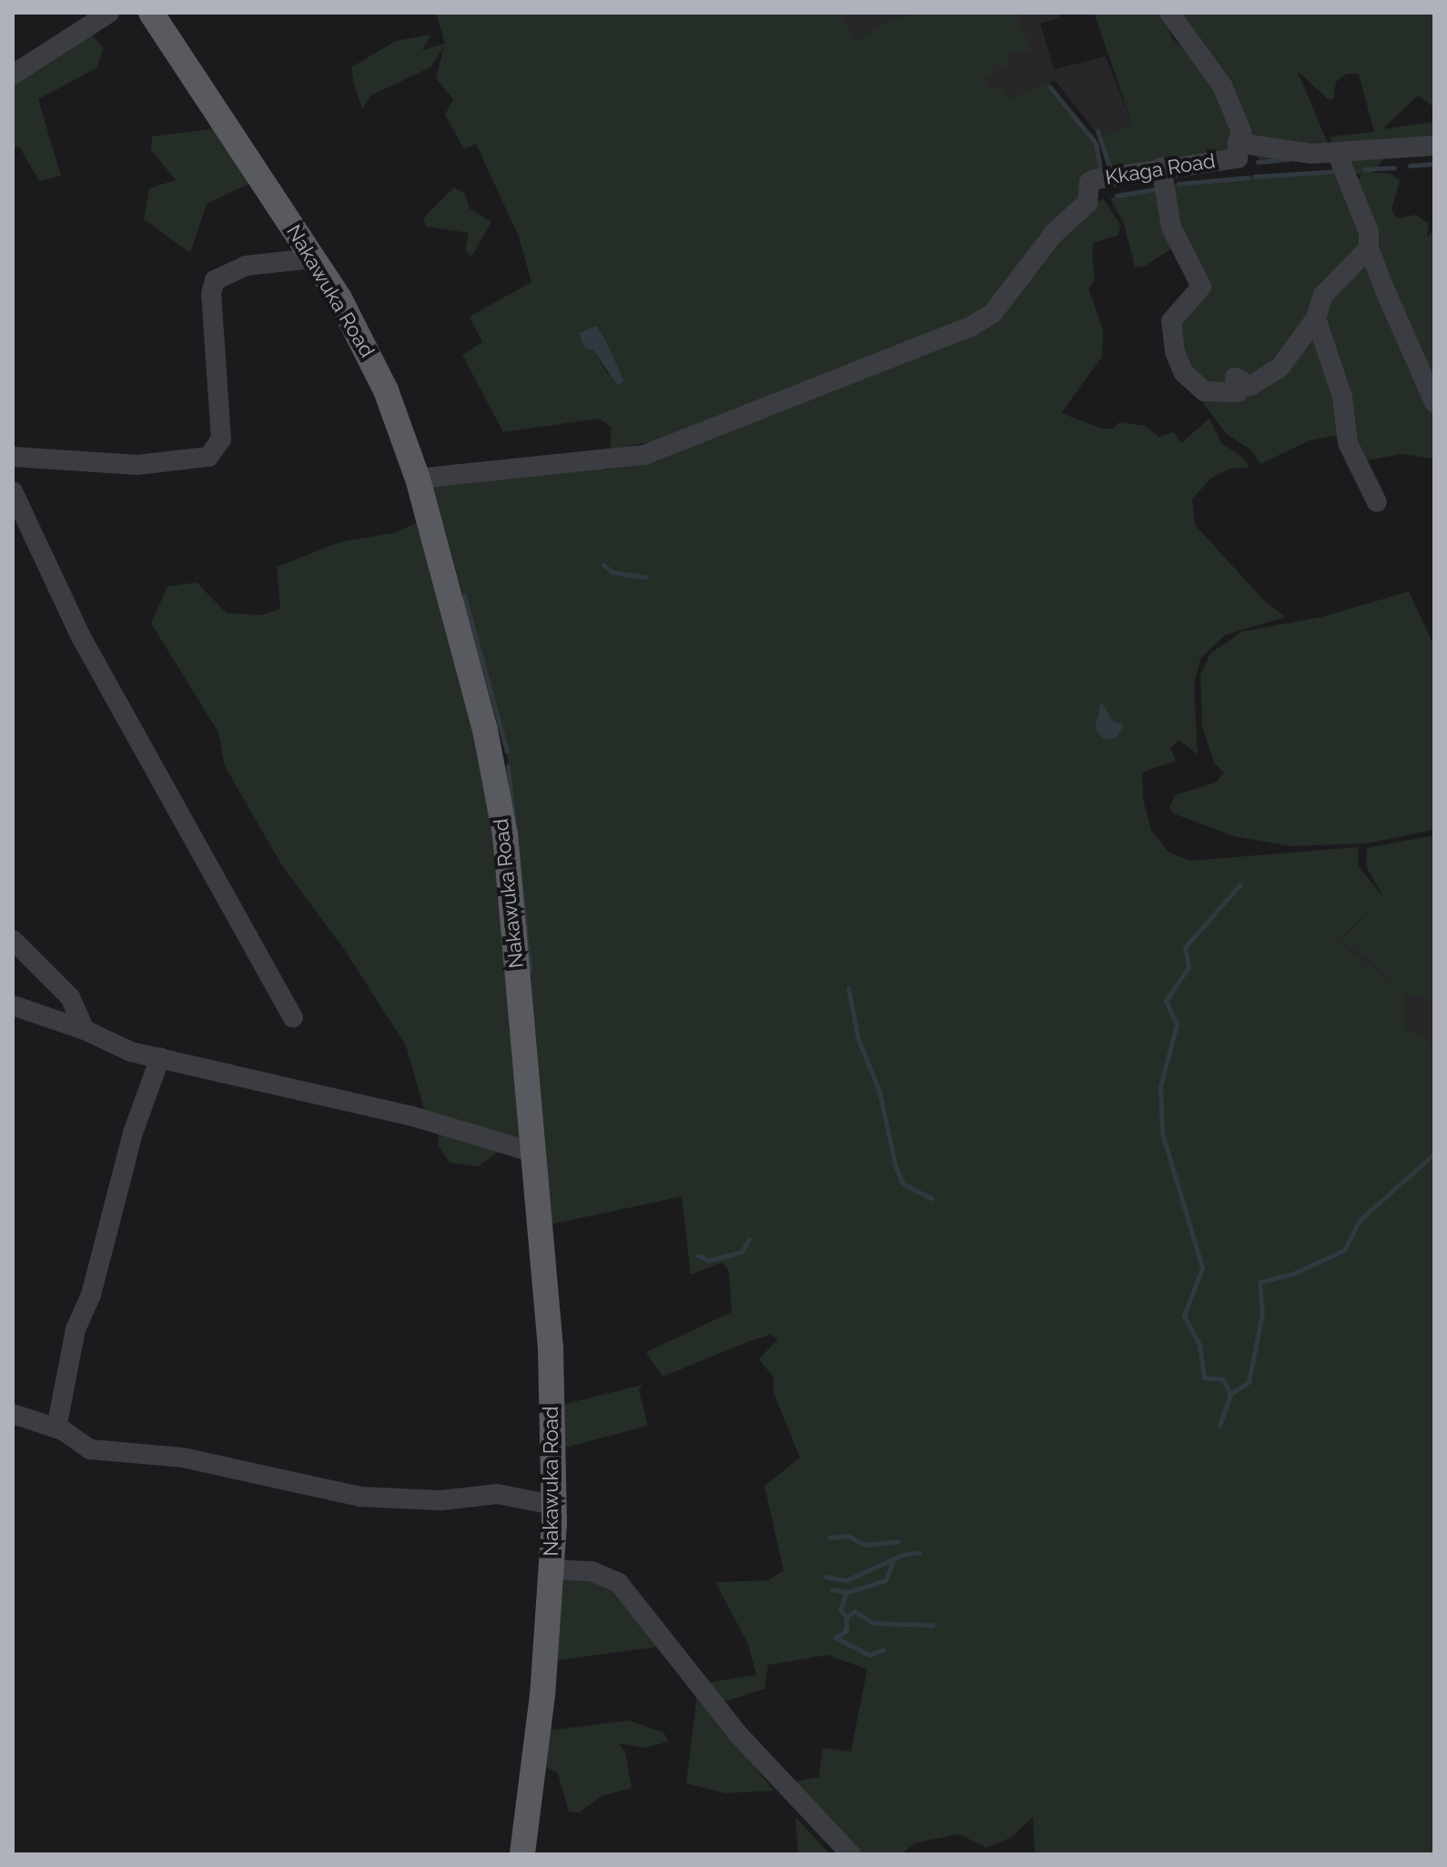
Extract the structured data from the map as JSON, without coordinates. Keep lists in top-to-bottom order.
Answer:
{
  "streets": {
    "main road": ["Nakawuka Road"],
    "street": ["Kkaga Road"]
  },
  "crossings": [
    ["Kkaga Road", "Nakawuka Road"]
  ]
}
